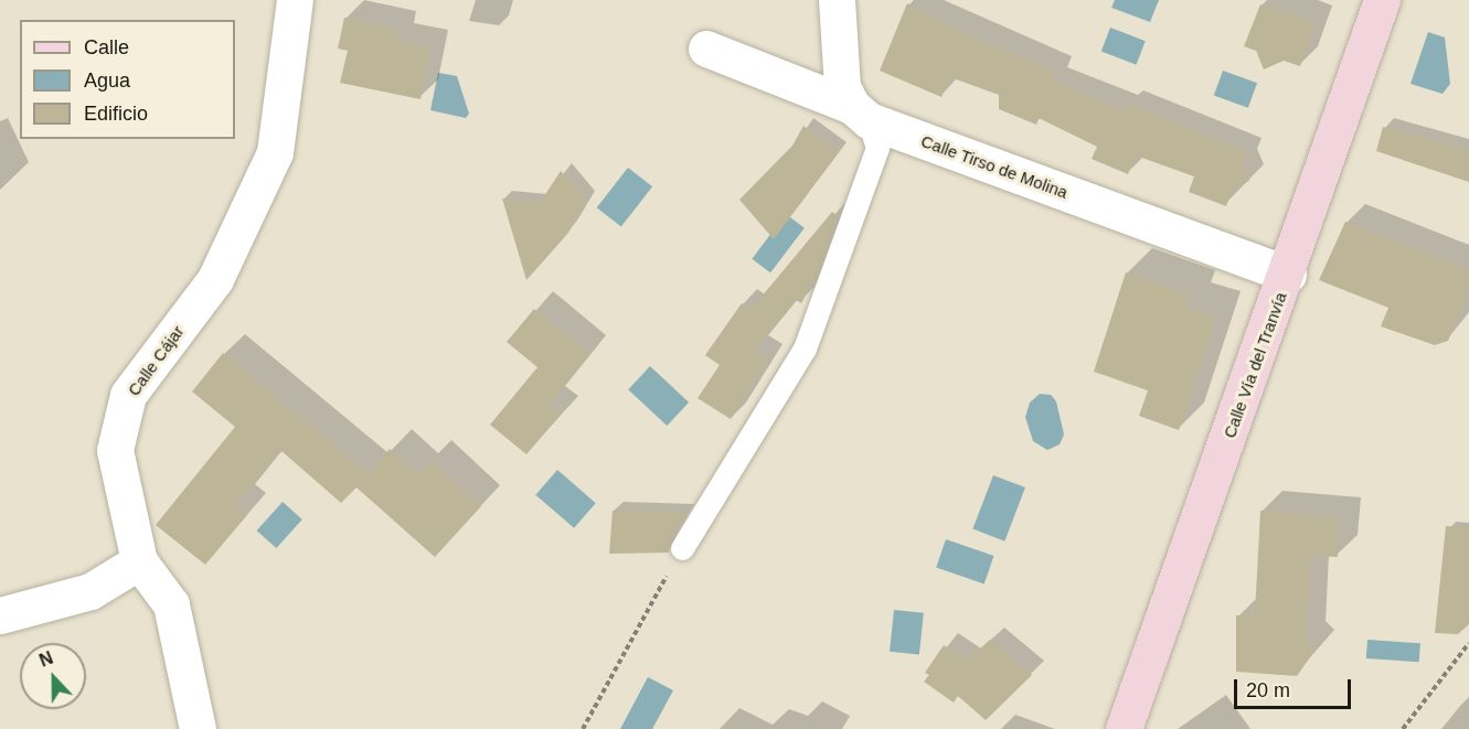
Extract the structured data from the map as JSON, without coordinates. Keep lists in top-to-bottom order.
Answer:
{
  "streets": {
    "street": ["Calle Tirso de Molina", "Calle Cájar", "Calle Vía del Tranvía"]
  },
  "crossings": [
    ["Calle Tirso de Molina", "Calle Vía del Tranvía"]
  ],
  "legend": ["Calle", "Agua", "Edificio"],
  "scale_bar": "20 m",
  "north": "top"
}
